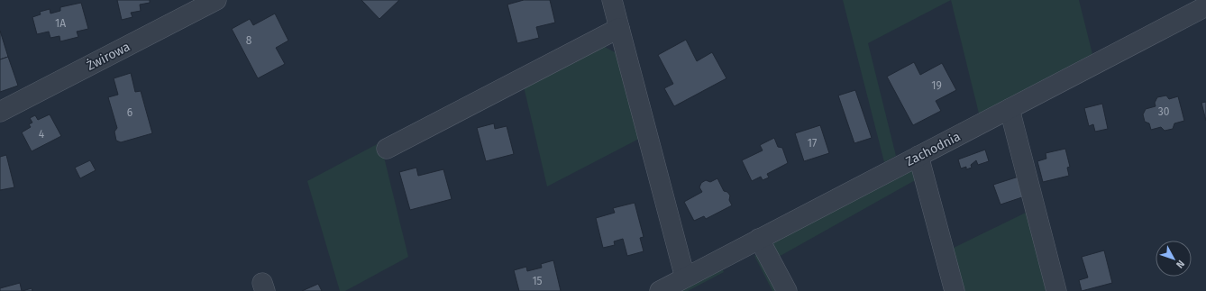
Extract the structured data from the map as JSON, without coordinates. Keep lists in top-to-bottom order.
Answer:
{
  "streets": {
    "street": ["Żwirowa", "Zachodnia"]
  },
  "house_numbers": [
    "1A",
    "8",
    "19",
    "30",
    "6",
    "4",
    "17",
    "15"
  ],
  "north": "bottom right"
}
